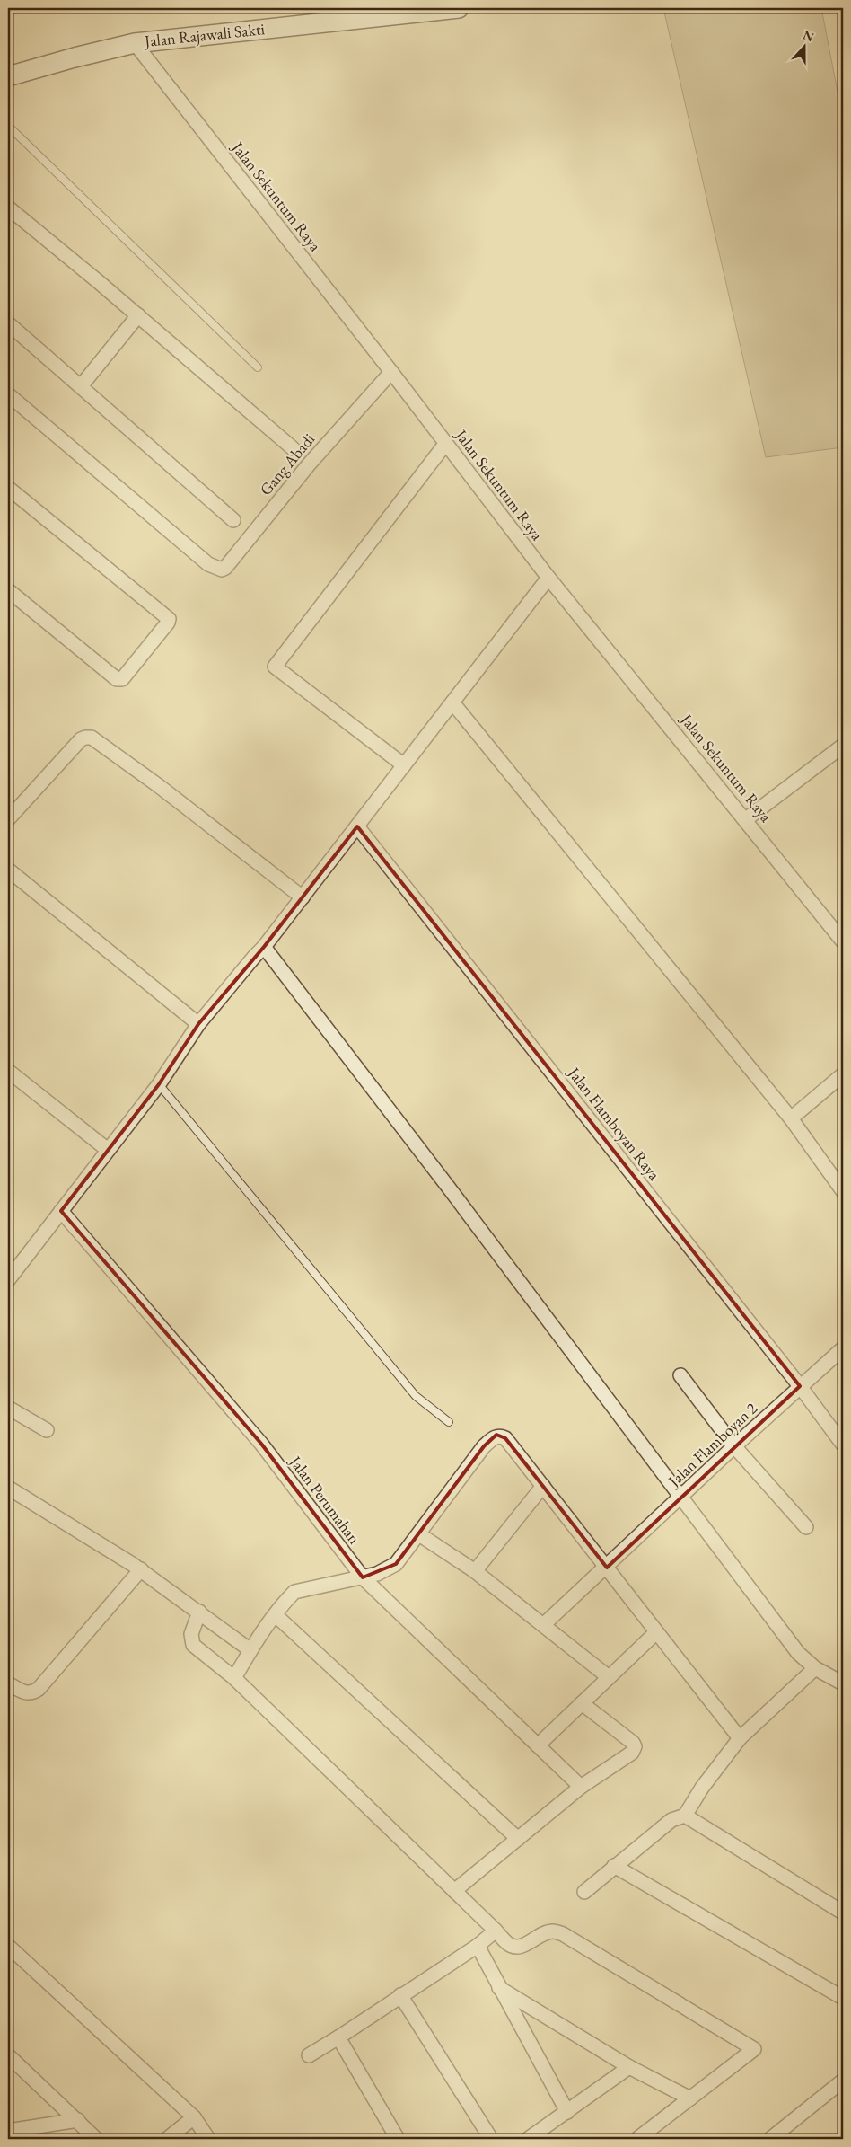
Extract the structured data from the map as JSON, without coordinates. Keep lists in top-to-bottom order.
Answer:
{
  "streets": {
    "main road": ["Jalan Rajawali Sakti"],
    "street": [
      "Jalan Sekuntum Raya",
      "Gang Abadi",
      "Jalan Flamboyan Raya",
      "Jalan Flamboyan 2",
      "Jalan Perumahan"
    ]
  },
  "crossings": [
    ["Jalan Rajawali Sakti", "Jalan Sekuntum Raya"],
    ["Jalan Sekuntum Raya", "Gang Abadi"],
    ["Jalan Flamboyan Raya", "Jalan Flamboyan 2"]
  ],
  "north": "top"
}
